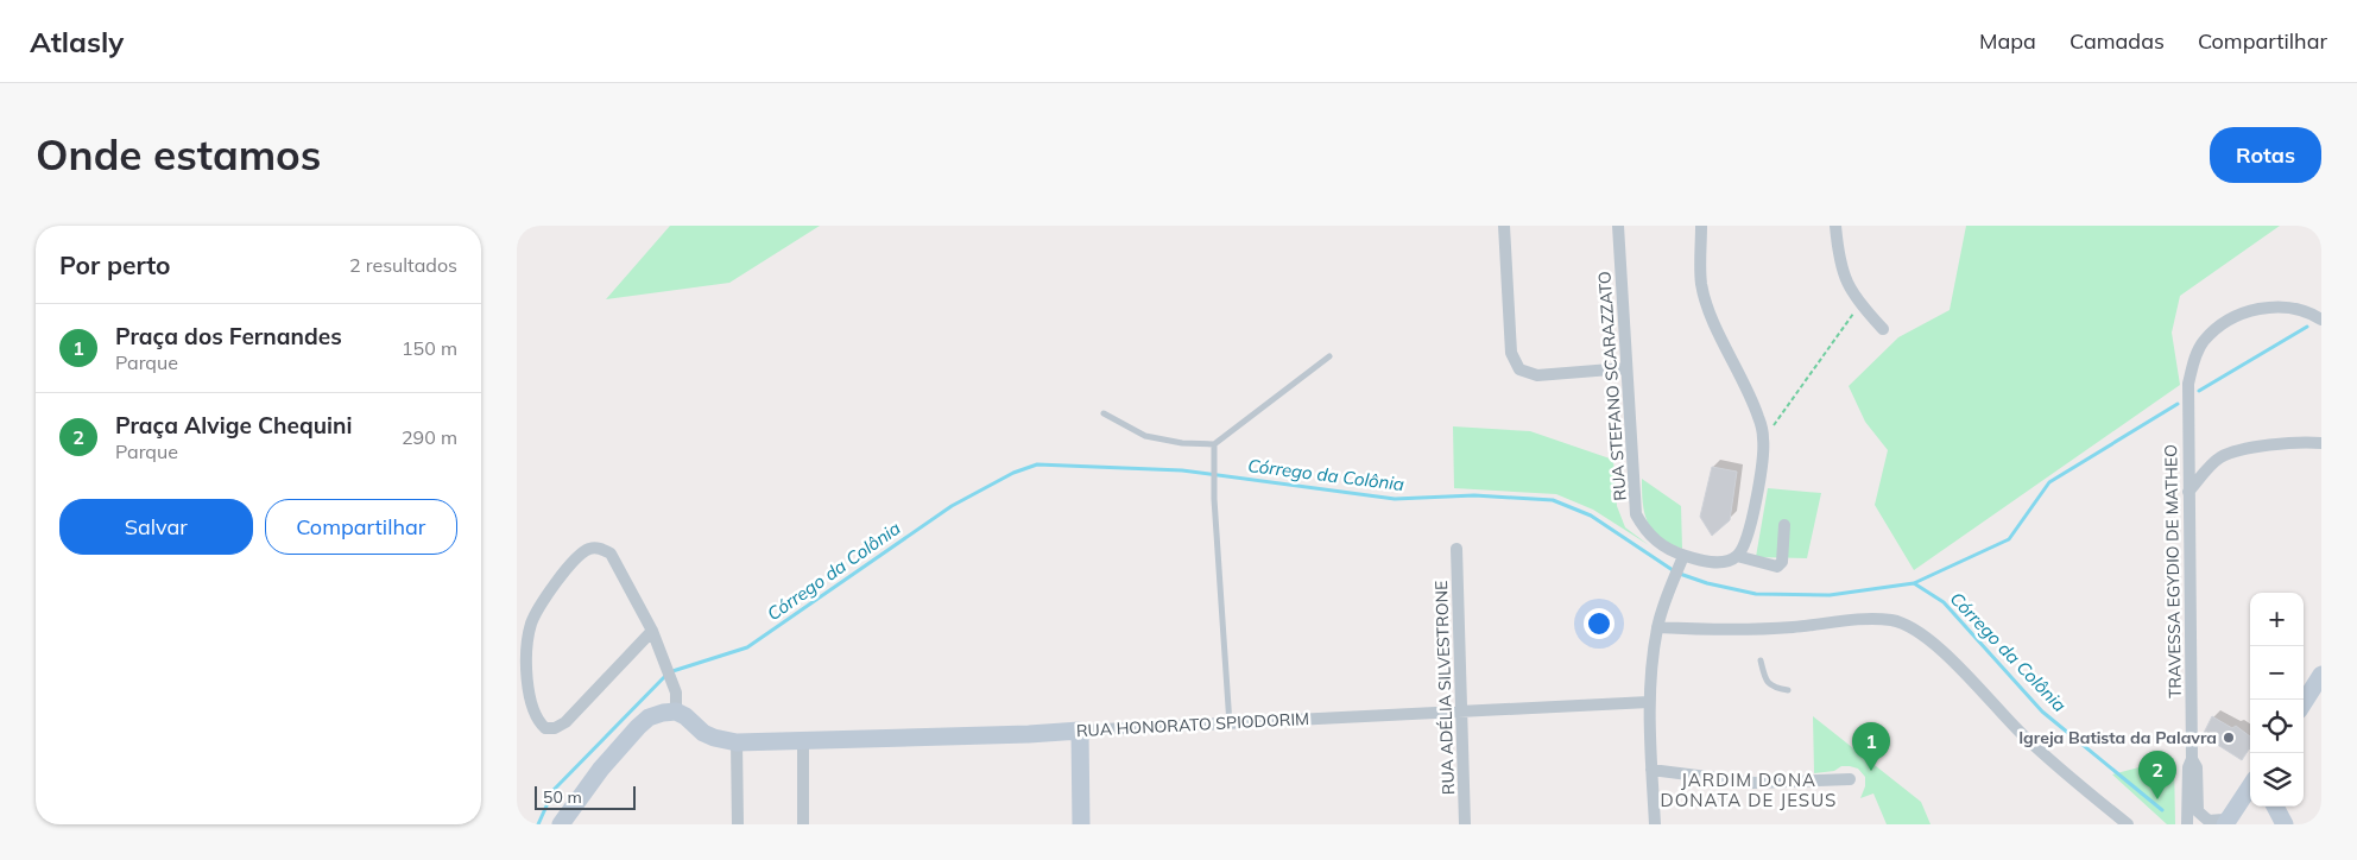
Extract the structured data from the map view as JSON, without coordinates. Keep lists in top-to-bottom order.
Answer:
{
  "streets": {
    "street": [
      "RUA STEFANO SCARAZZATO",
      "TRAVESSA EGYDIO DE MATHEO",
      "RUA ADÉLIA SILVESTRONE",
      "RUA HONORATO SPIODORIM"
    ]
  },
  "crossings": [
    ["RUA ADÉLIA SILVESTRONE", "RUA HONORATO SPIODORIM"]
  ],
  "districts": ["JARDIM DONA DONATA DE JESUS"],
  "water": ["Córrego da Colônia"],
  "places": ["Igreja Batista da Palavra"],
  "scale_bar": "50 m",
  "page": {
    "header": "Atlasly",
    "nav": ["Mapa", "Camadas", "Compartilhar"],
    "buttons": [
      "Rotas",
      ["Salvar", "Compartilhar"]
    ],
    "title": "Onde estamos",
    "heading": ["Por perto", "2 resultados"],
    "list": [
      {
        "mark": "1",
        "name": "Praça dos Fernandes",
        "note": "Parque",
        "value": "150 m"
      },
      {
        "mark": "2",
        "name": "Praça Alvige Chequini",
        "note": "Parque",
        "value": "290 m"
      }
    ],
    "map_buttons": ["+", "−"],
    "pins": ["1", "2"],
    "scale": "50 m"
  }
}
